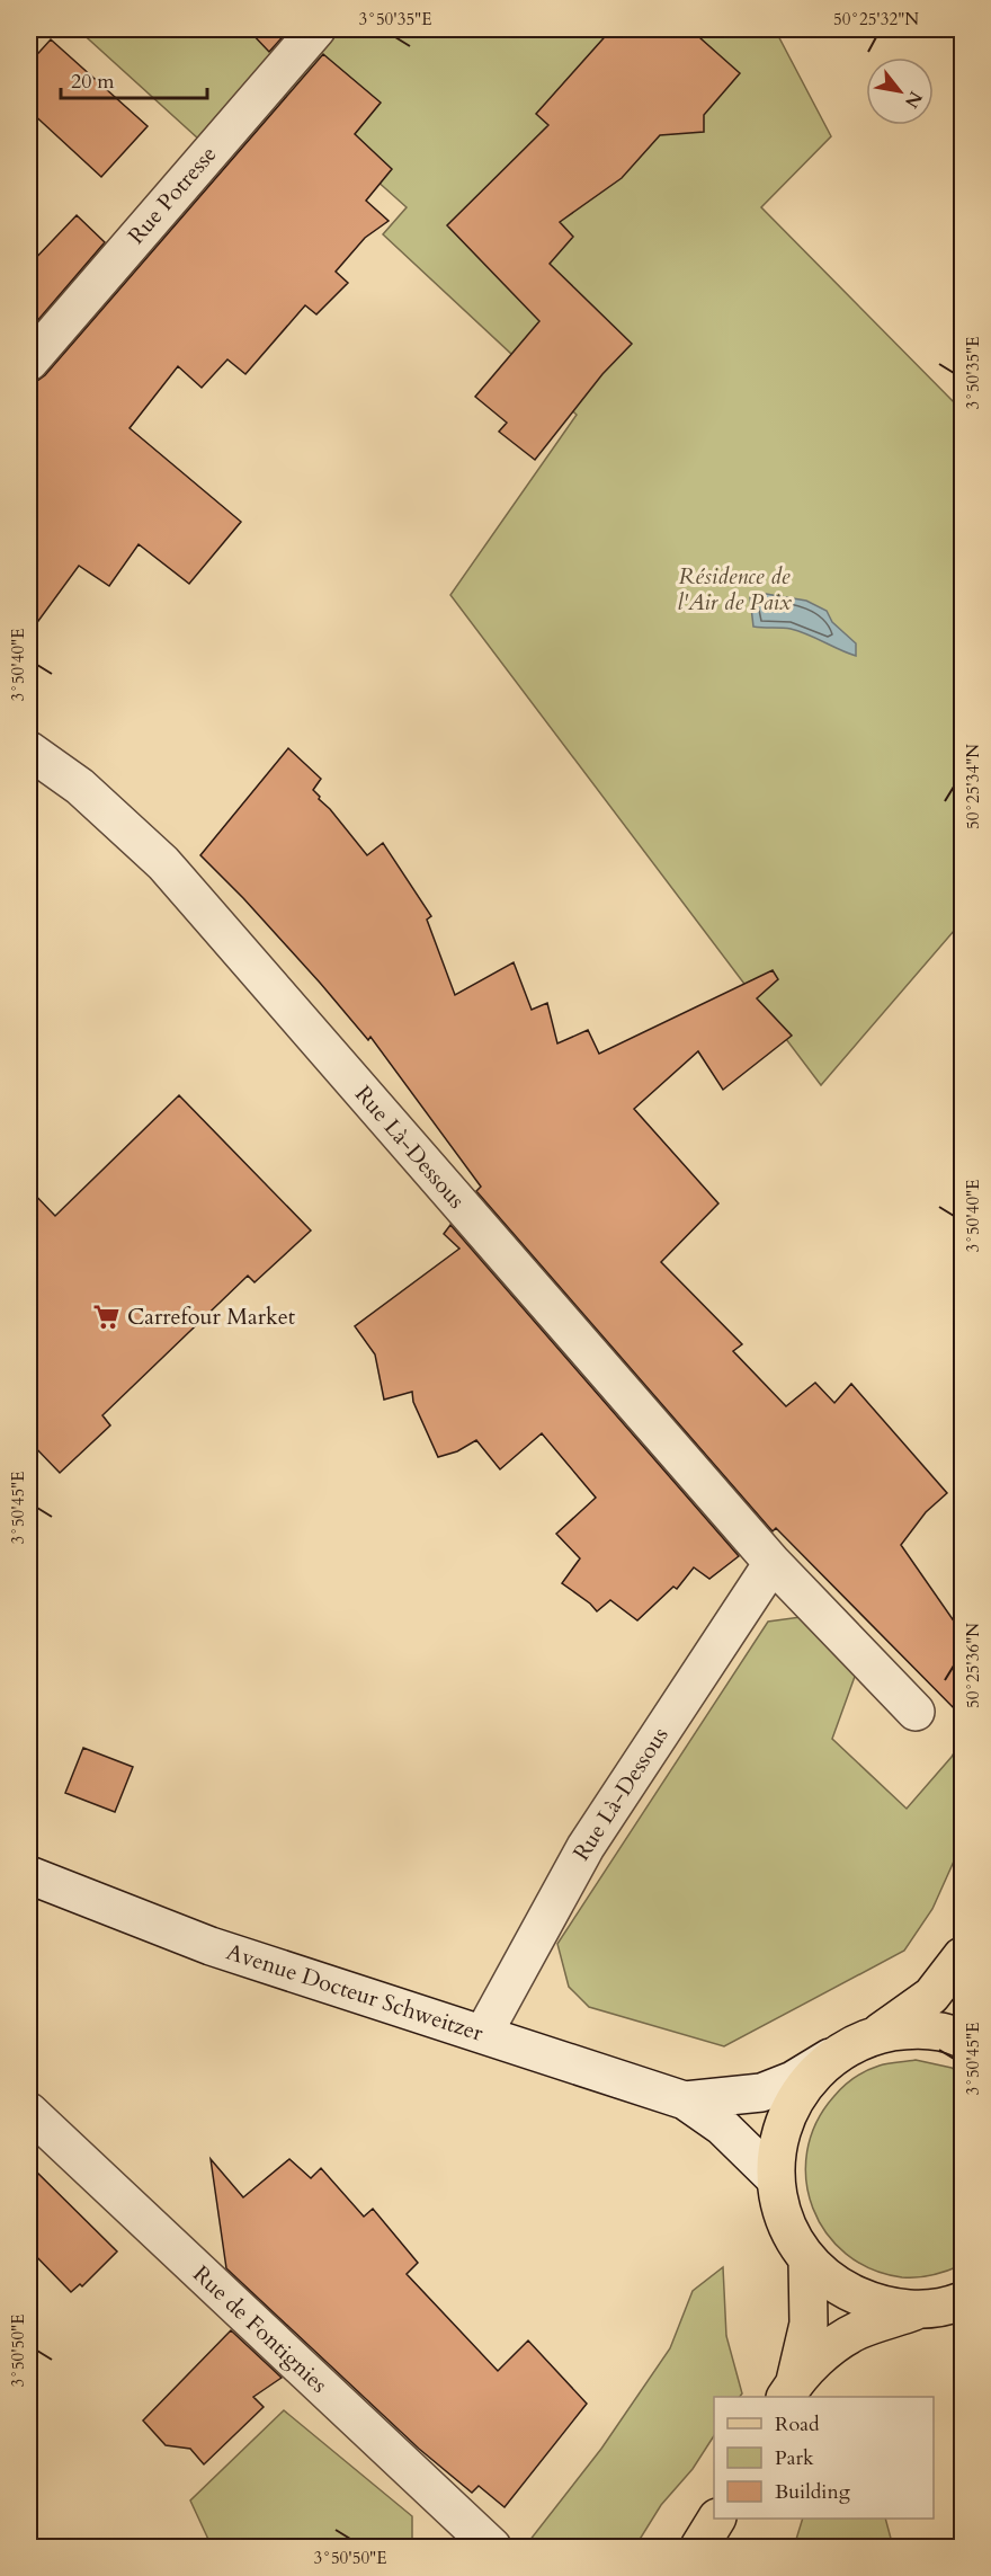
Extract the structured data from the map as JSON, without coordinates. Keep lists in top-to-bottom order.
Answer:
{
  "streets": {
    "street": [
      "Rue Potresse",
      "Rue Là-Dessous",
      "Avenue Docteur Schweitzer",
      "Rue de Fontignies"
    ]
  },
  "crossings": [
    ["Rue Là-Dessous", "Avenue Docteur Schweitzer"]
  ],
  "parks": ["Résidence de l'Air de Paix"],
  "places": {
    "supermarket": ["Carrefour Market"]
  },
  "legend": ["Road", "Park", "Building"],
  "scale_bar": "20 m",
  "north": "bottom right",
  "coordinates": [
    "3°50'35\"E",
    "50°25'32\"N",
    "3°50'40\"E",
    "50°25'34\"N",
    "3°50'45\"E",
    "50°25'36\"N",
    "3°50'50\"E"
  ]
}
